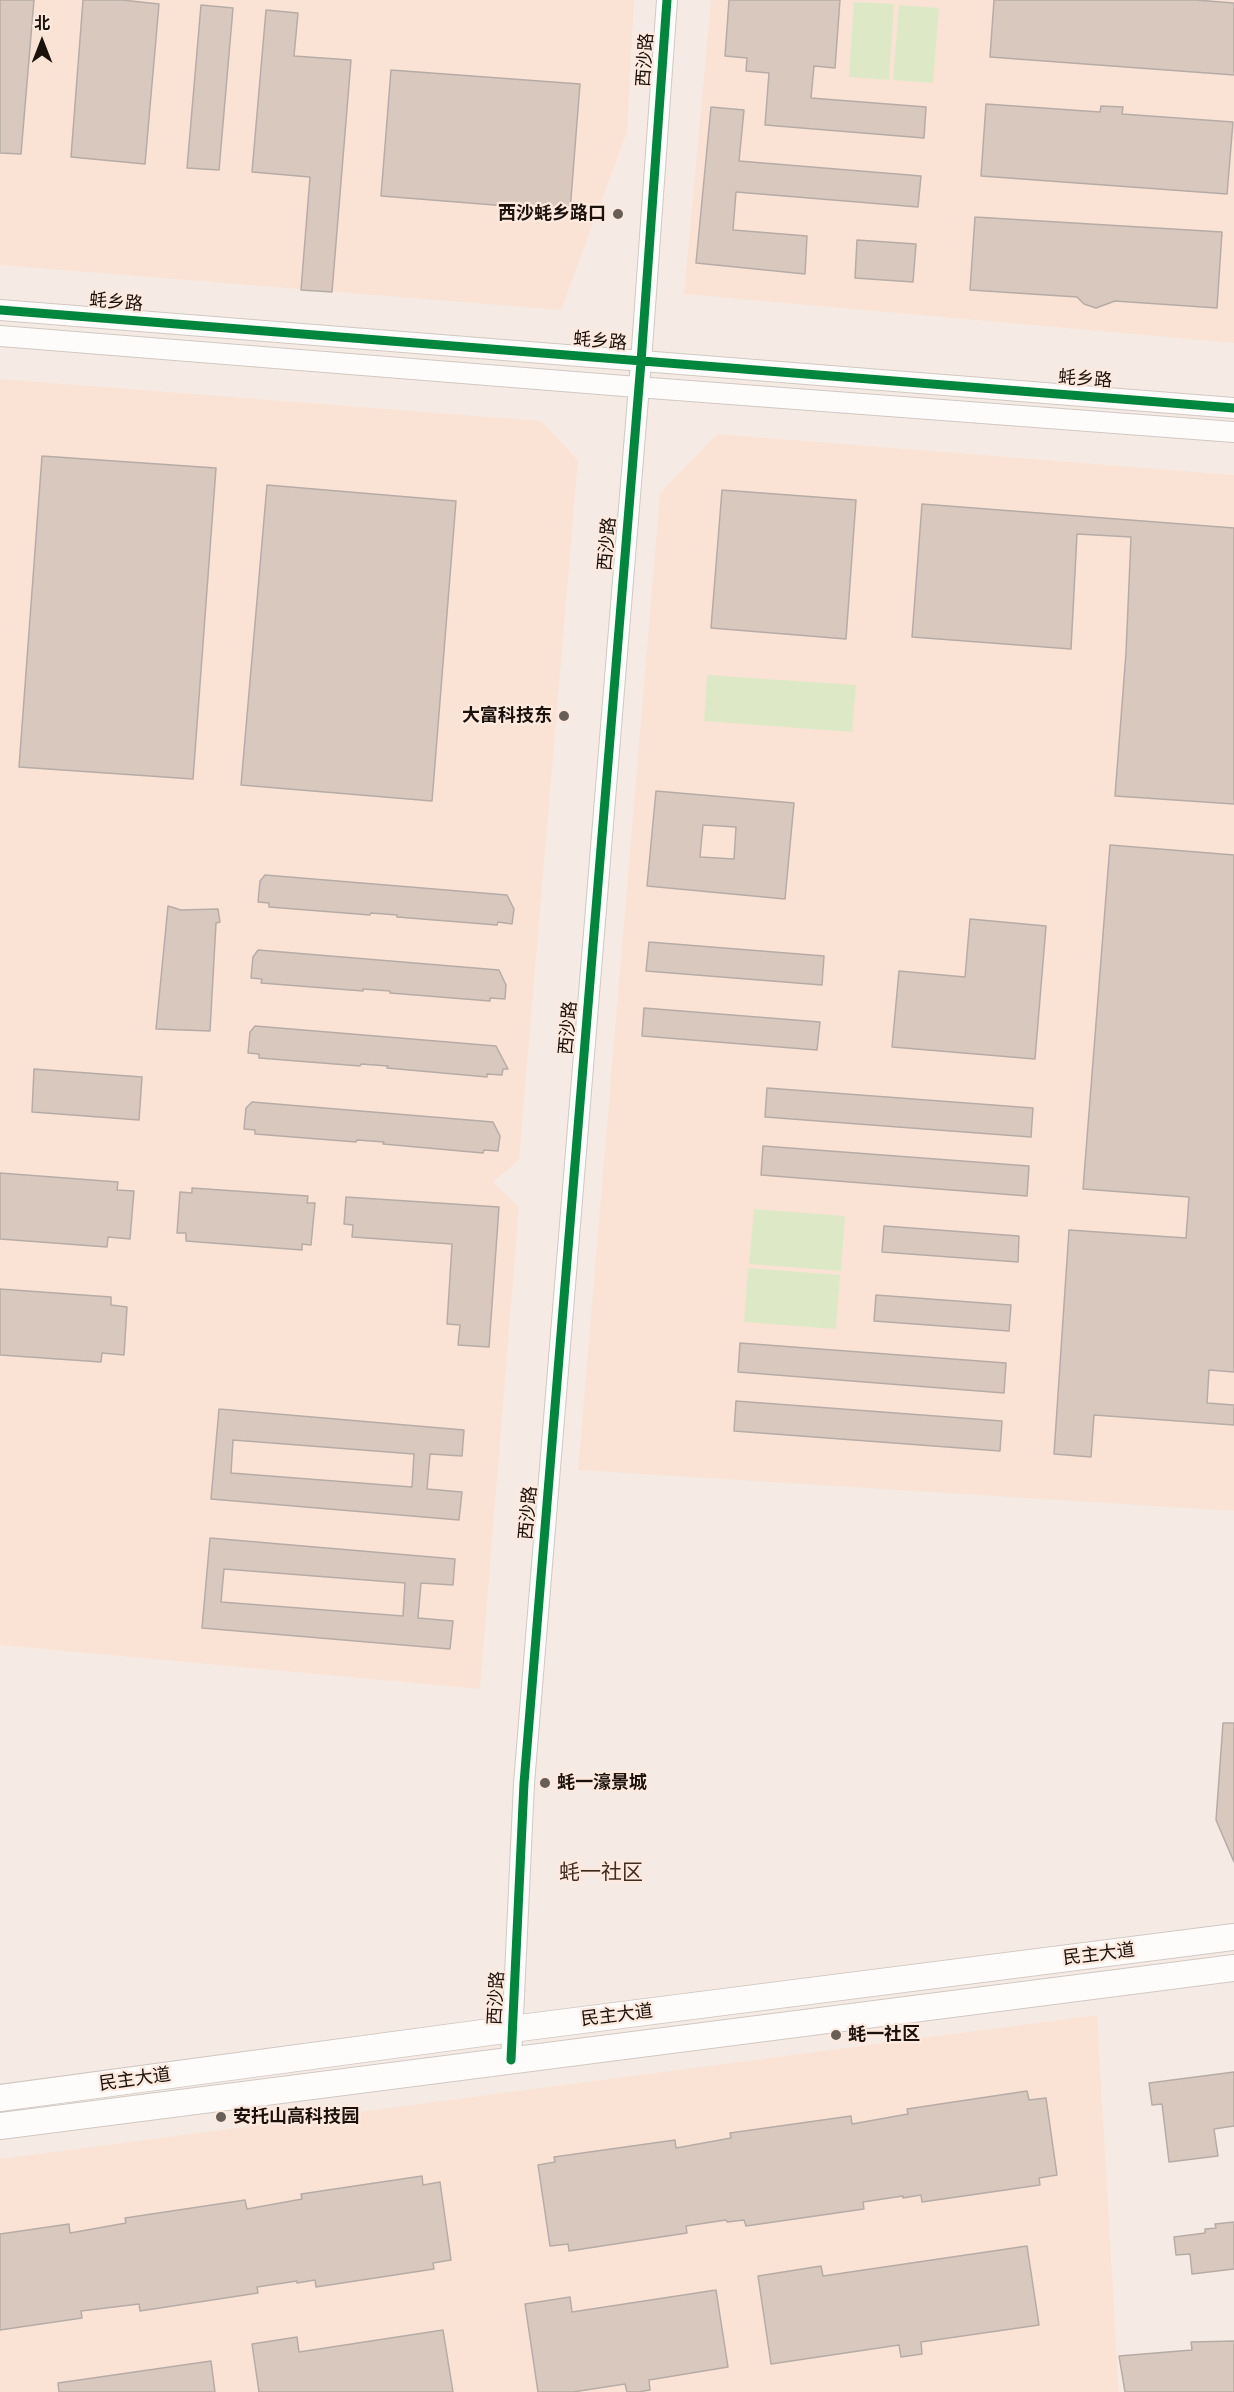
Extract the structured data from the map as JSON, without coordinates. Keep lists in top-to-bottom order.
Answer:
{
  "streets": {
    "main road": ["民主大道"],
    "street": ["西沙路", "蚝乡路"]
  },
  "crossings": [
    ["西沙路", "蚝乡路"],
    ["西沙路", "民主大道"]
  ],
  "districts": ["蚝一社区"],
  "places": [
    "西沙蚝乡路口",
    "大富科技东",
    "蚝一濠景城",
    "蚝一社区",
    "安托山高科技园"
  ],
  "north": "top"
}
